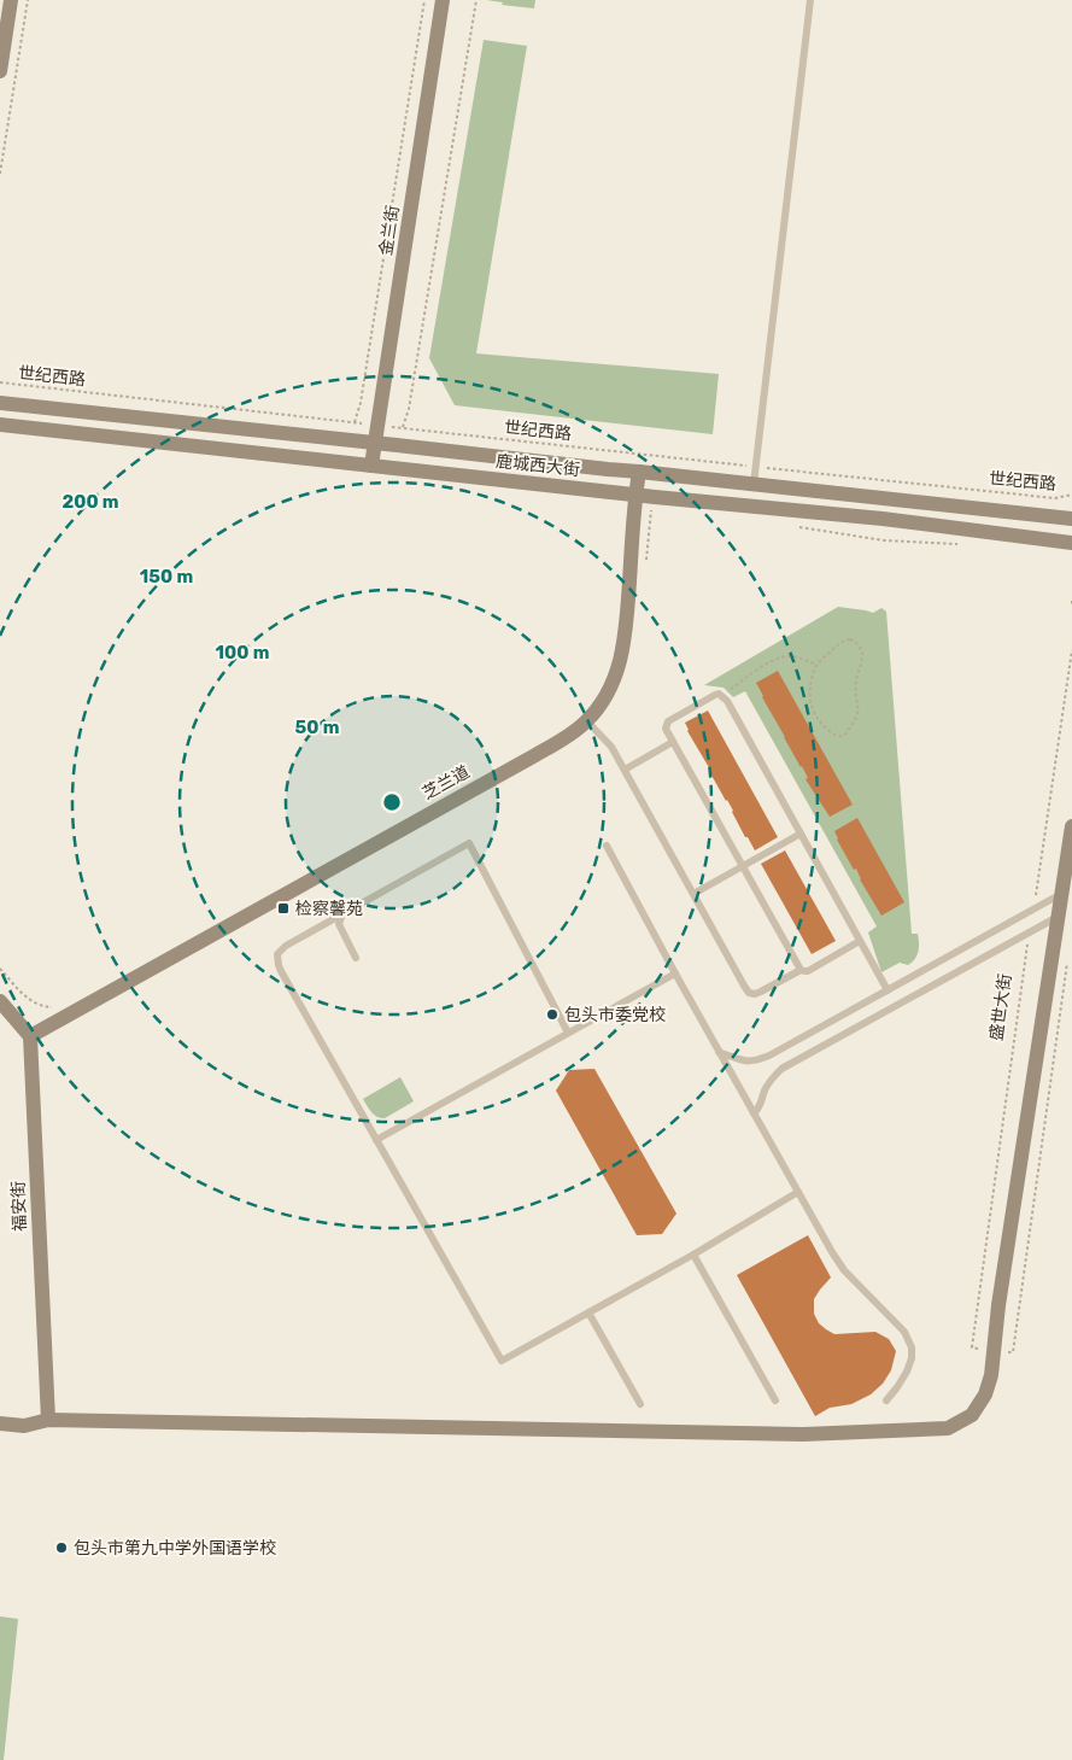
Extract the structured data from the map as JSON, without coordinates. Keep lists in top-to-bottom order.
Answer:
{
  "streets": {
    "street": [
      "金兰街",
      "鹿城西大街",
      "芝兰道",
      "福安街"
    ],
    "path": ["世纪西路", "盛世大街"]
  },
  "crossings": [
    ["金兰街", "世纪西路"],
    ["金兰街", "鹿城西大街"],
    ["鹿城西大街", "芝兰道"],
    ["芝兰道", "福安街"]
  ],
  "places": {
    "transit": ["检察馨苑"],
    "other": ["包头市委党校", "包头市第九中学外国语学校"]
  },
  "rings": [
    "200 m",
    "150 m",
    "100 m",
    "50 m"
  ]
}
